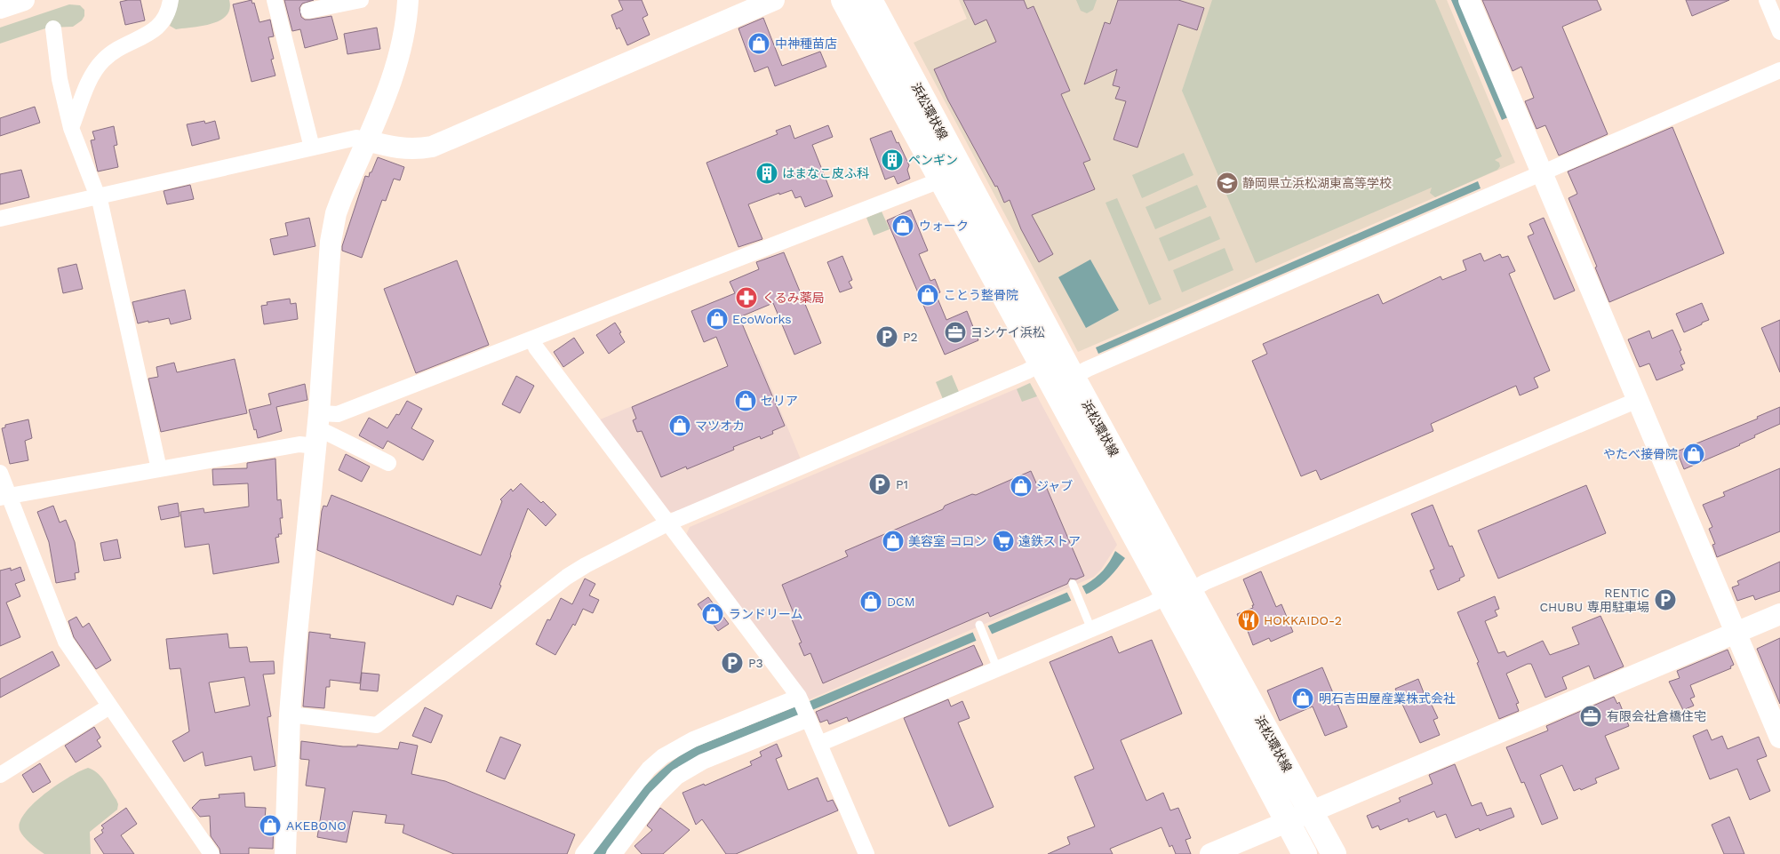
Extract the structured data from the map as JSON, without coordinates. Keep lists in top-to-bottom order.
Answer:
{
  "streets": {
    "main road": ["浜松環状線"]
  },
  "places": {
    "shop": [
      "中神種苗店",
      "ウォーク",
      "ことう整骨院",
      "EcoWorks",
      "セリア",
      "マツオカ",
      "やたべ接骨院",
      "ジャブ",
      "美容室 コロン",
      "DCM",
      "ランドリーム",
      "明石吉田屋産業株式会社",
      "AKEBONO"
    ],
    "building": ["ペンギン", "はまなこ皮ふ科"],
    "school or university": ["静岡県立浜松湖東高等学校"],
    "pharmacy": ["くるみ薬局"],
    "office": ["ヨシケイ浜松", "有限会社倉橋住宅"],
    "parking": [
      "P2",
      "P1",
      "RENTIC CHUBU 専用駐車場",
      "P3"
    ],
    "supermarket": ["遠鉄ストア"],
    "restaurant": ["HOKKAIDO-2"]
  }
}
